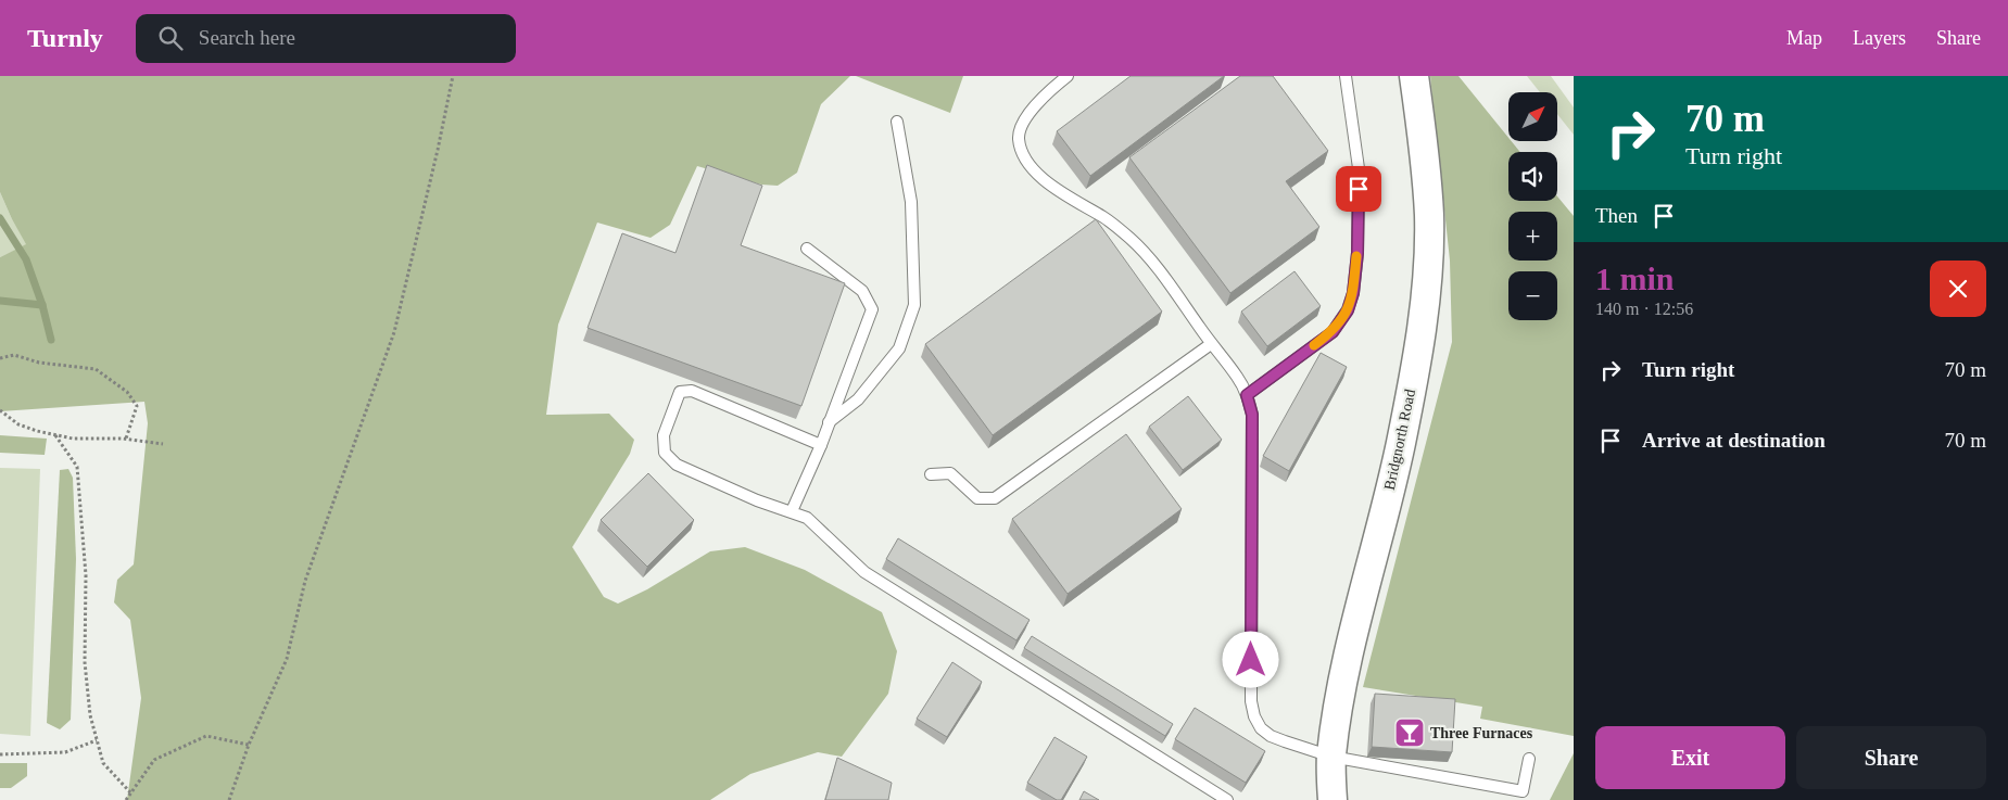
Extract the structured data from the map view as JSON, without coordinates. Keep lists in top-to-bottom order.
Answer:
{
  "streets": {
    "street": ["Bridgnorth Road"]
  },
  "places": {
    "bar": ["Three Furnaces"]
  },
  "north": "top right",
  "page": {
    "header": "Turnly",
    "search": "Search here",
    "nav": ["Map", "Layers", "Share"],
    "turn": ["70 m", "Turn right"],
    "map_buttons": ["+", "−"],
    "then": "Then",
    "heading": ["1 min", "140 m · 12:56"],
    "list": [
      {
        "name": "Turn right",
        "value": "70 m"
      },
      {
        "name": "Arrive at destination",
        "value": "70 m"
      }
    ],
    "buttons": ["Exit", "Share"]
  }
}
